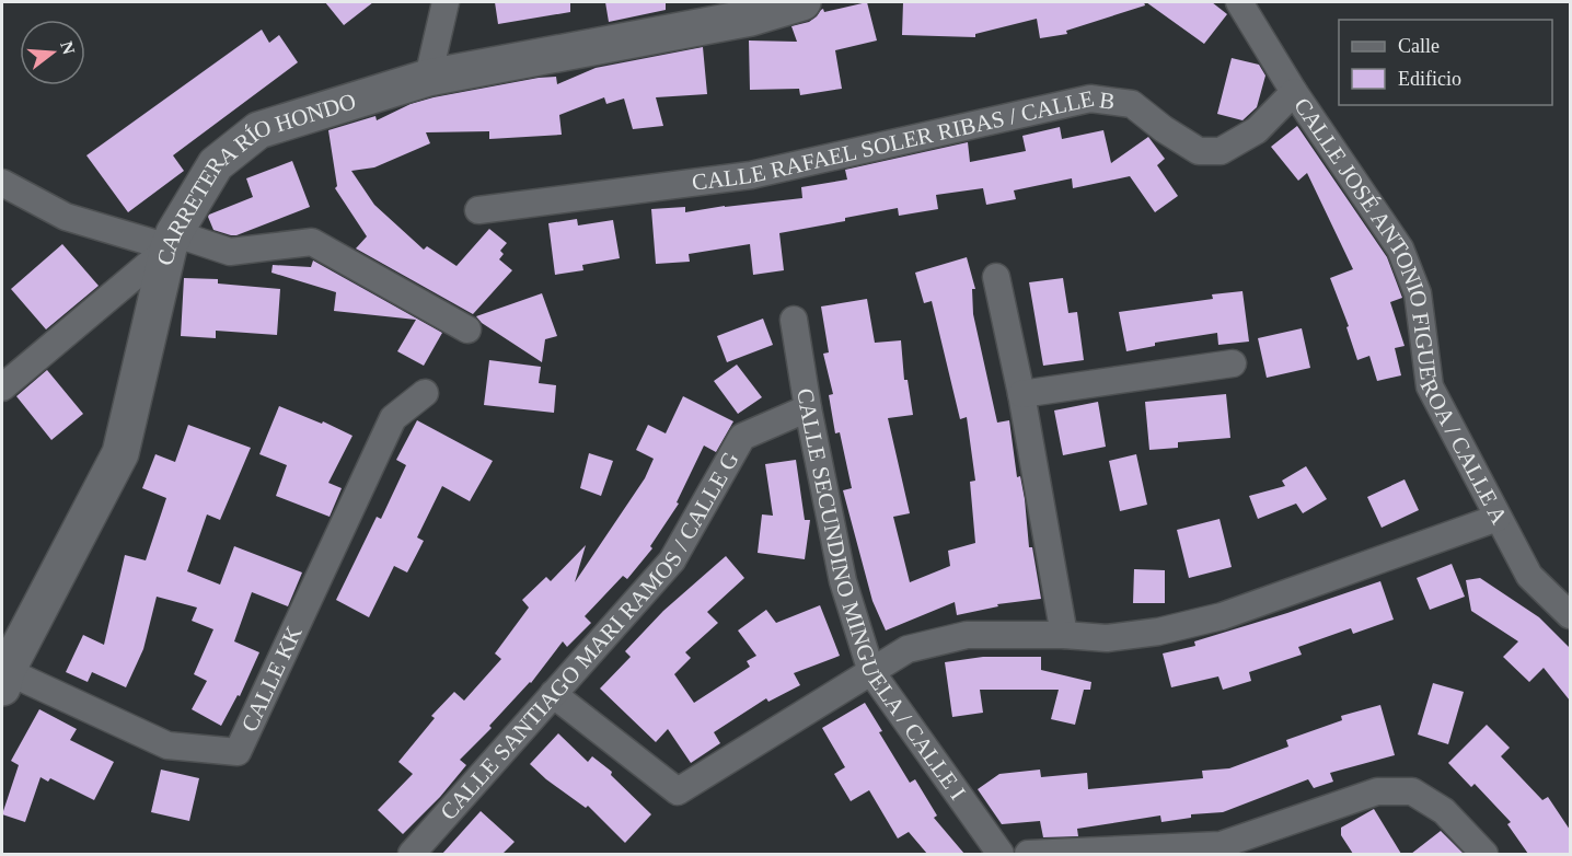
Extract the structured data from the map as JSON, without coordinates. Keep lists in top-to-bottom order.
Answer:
{
  "streets": {
    "street": [
      "CALLE RAFAEL SOLER RIBAS / CALLE B",
      "CARRETERA RÍO HONDO",
      "CALLE JOSÉ ANTONIO FIGUEROA / CALLE A",
      "CALLE SECUNDINO MINGUELA / CALLE I",
      "CALLE SANTIAGO MARI RAMOS / CALLE G",
      "CALLE KK"
    ]
  },
  "crossings": [
    ["CALLE RAFAEL SOLER RIBAS / CALLE B", "CALLE JOSÉ ANTONIO FIGUEROA / CALLE A"],
    ["CARRETERA RÍO HONDO", "CALLE KK"],
    ["CALLE SECUNDINO MINGUELA / CALLE I", "CALLE SANTIAGO MARI RAMOS / CALLE G"]
  ],
  "legend": ["Calle", "Edificio"],
  "north": "right"
}
